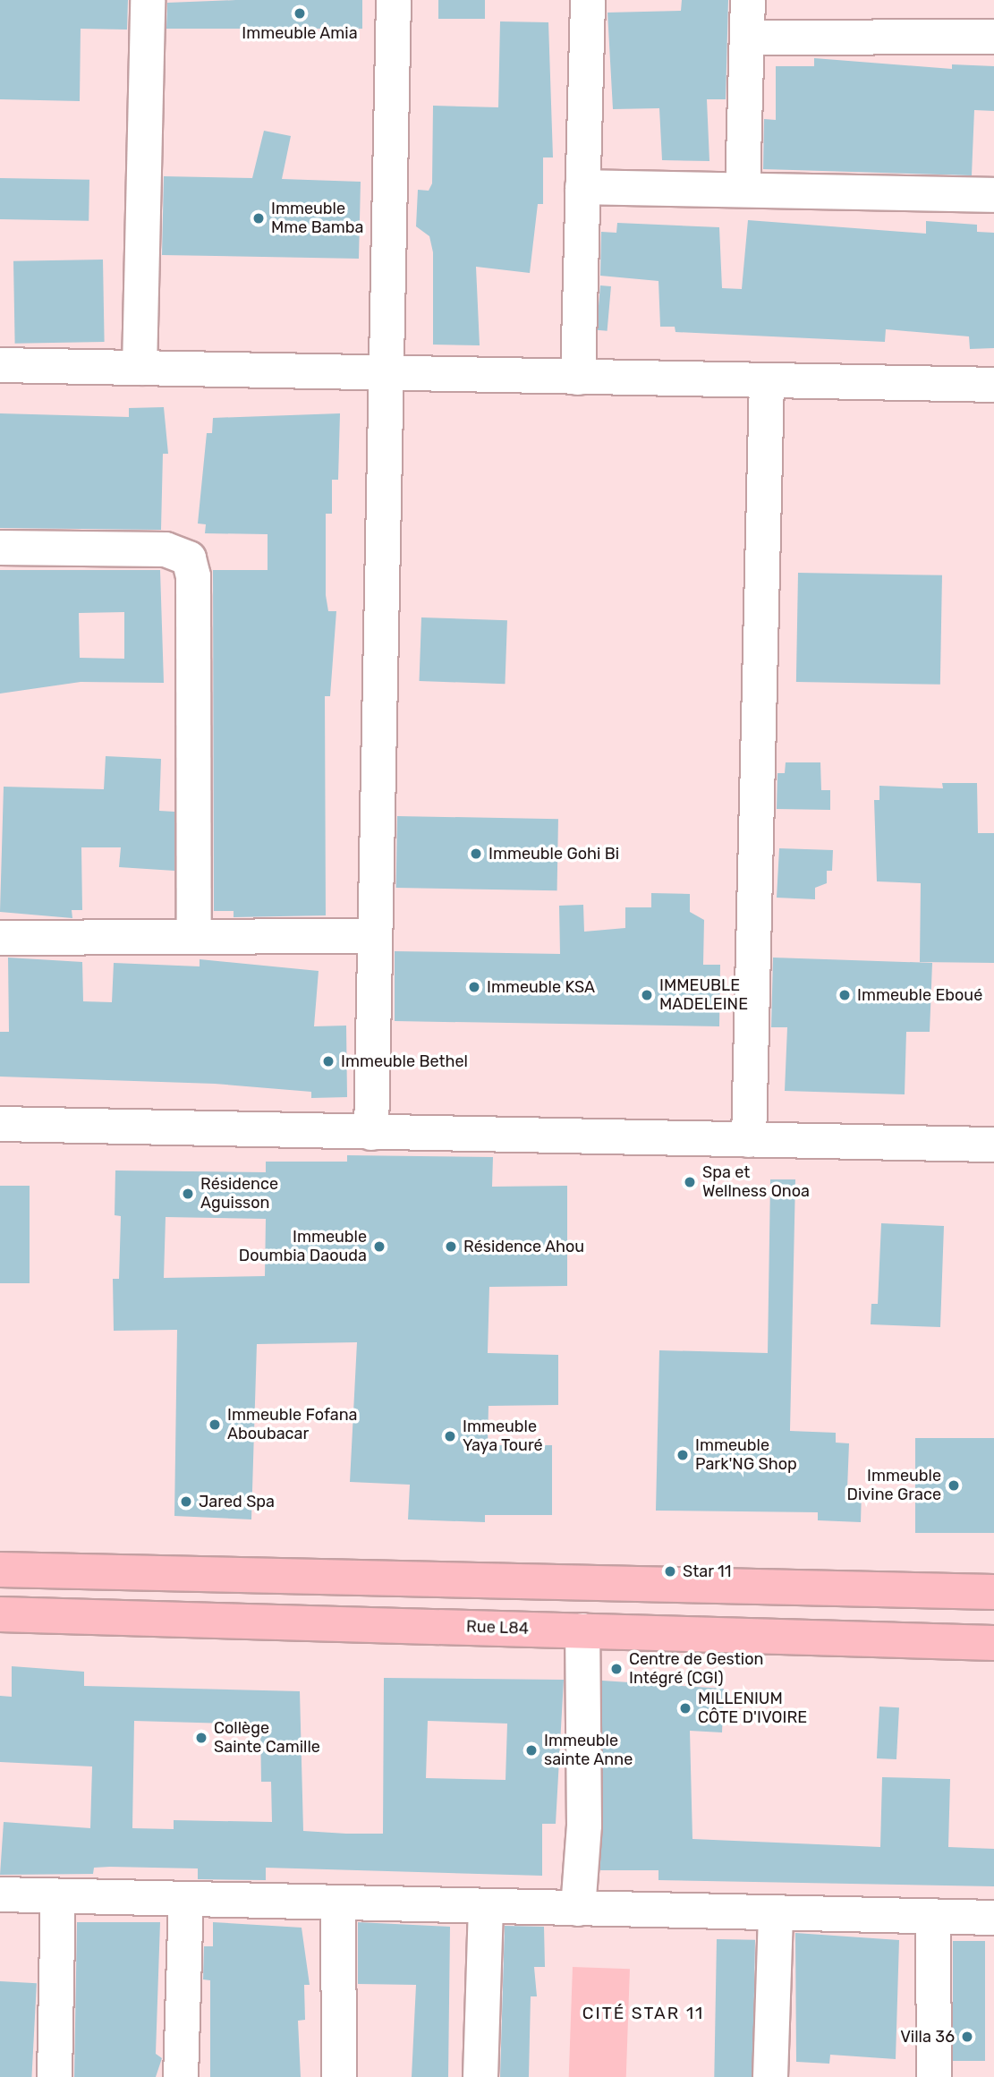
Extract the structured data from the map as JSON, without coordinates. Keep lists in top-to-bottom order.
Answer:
{
  "streets": {
    "main road": ["Rue L84"]
  },
  "districts": ["CITÉ STAR 11"],
  "places": [
    "Immeuble Amia",
    "Immeuble Mme Bamba",
    "Immeuble Gohi Bi",
    "Immeuble KSA",
    "IMMEUBLE MADELEINE",
    "Immeuble Eboué",
    "Immeuble Bethel",
    "Spa et Wellness Onoa",
    "Résidence Aguisson",
    "Immeuble Doumbia Daouda",
    "Résidence Ahou",
    "Immeuble Fofana Aboubacar",
    "Immeuble Yaya Touré",
    "Immeuble Park'NG Shop",
    "Immeuble Divine Grace",
    "Jared Spa",
    "Star 11",
    "Centre de Gestion Intégré (CGI)",
    "MILLENIUM CÔTE D'IVOIRE",
    "Collège Sainte Camille",
    "Immeuble sainte Anne",
    "Villa 36"
  ]
}
